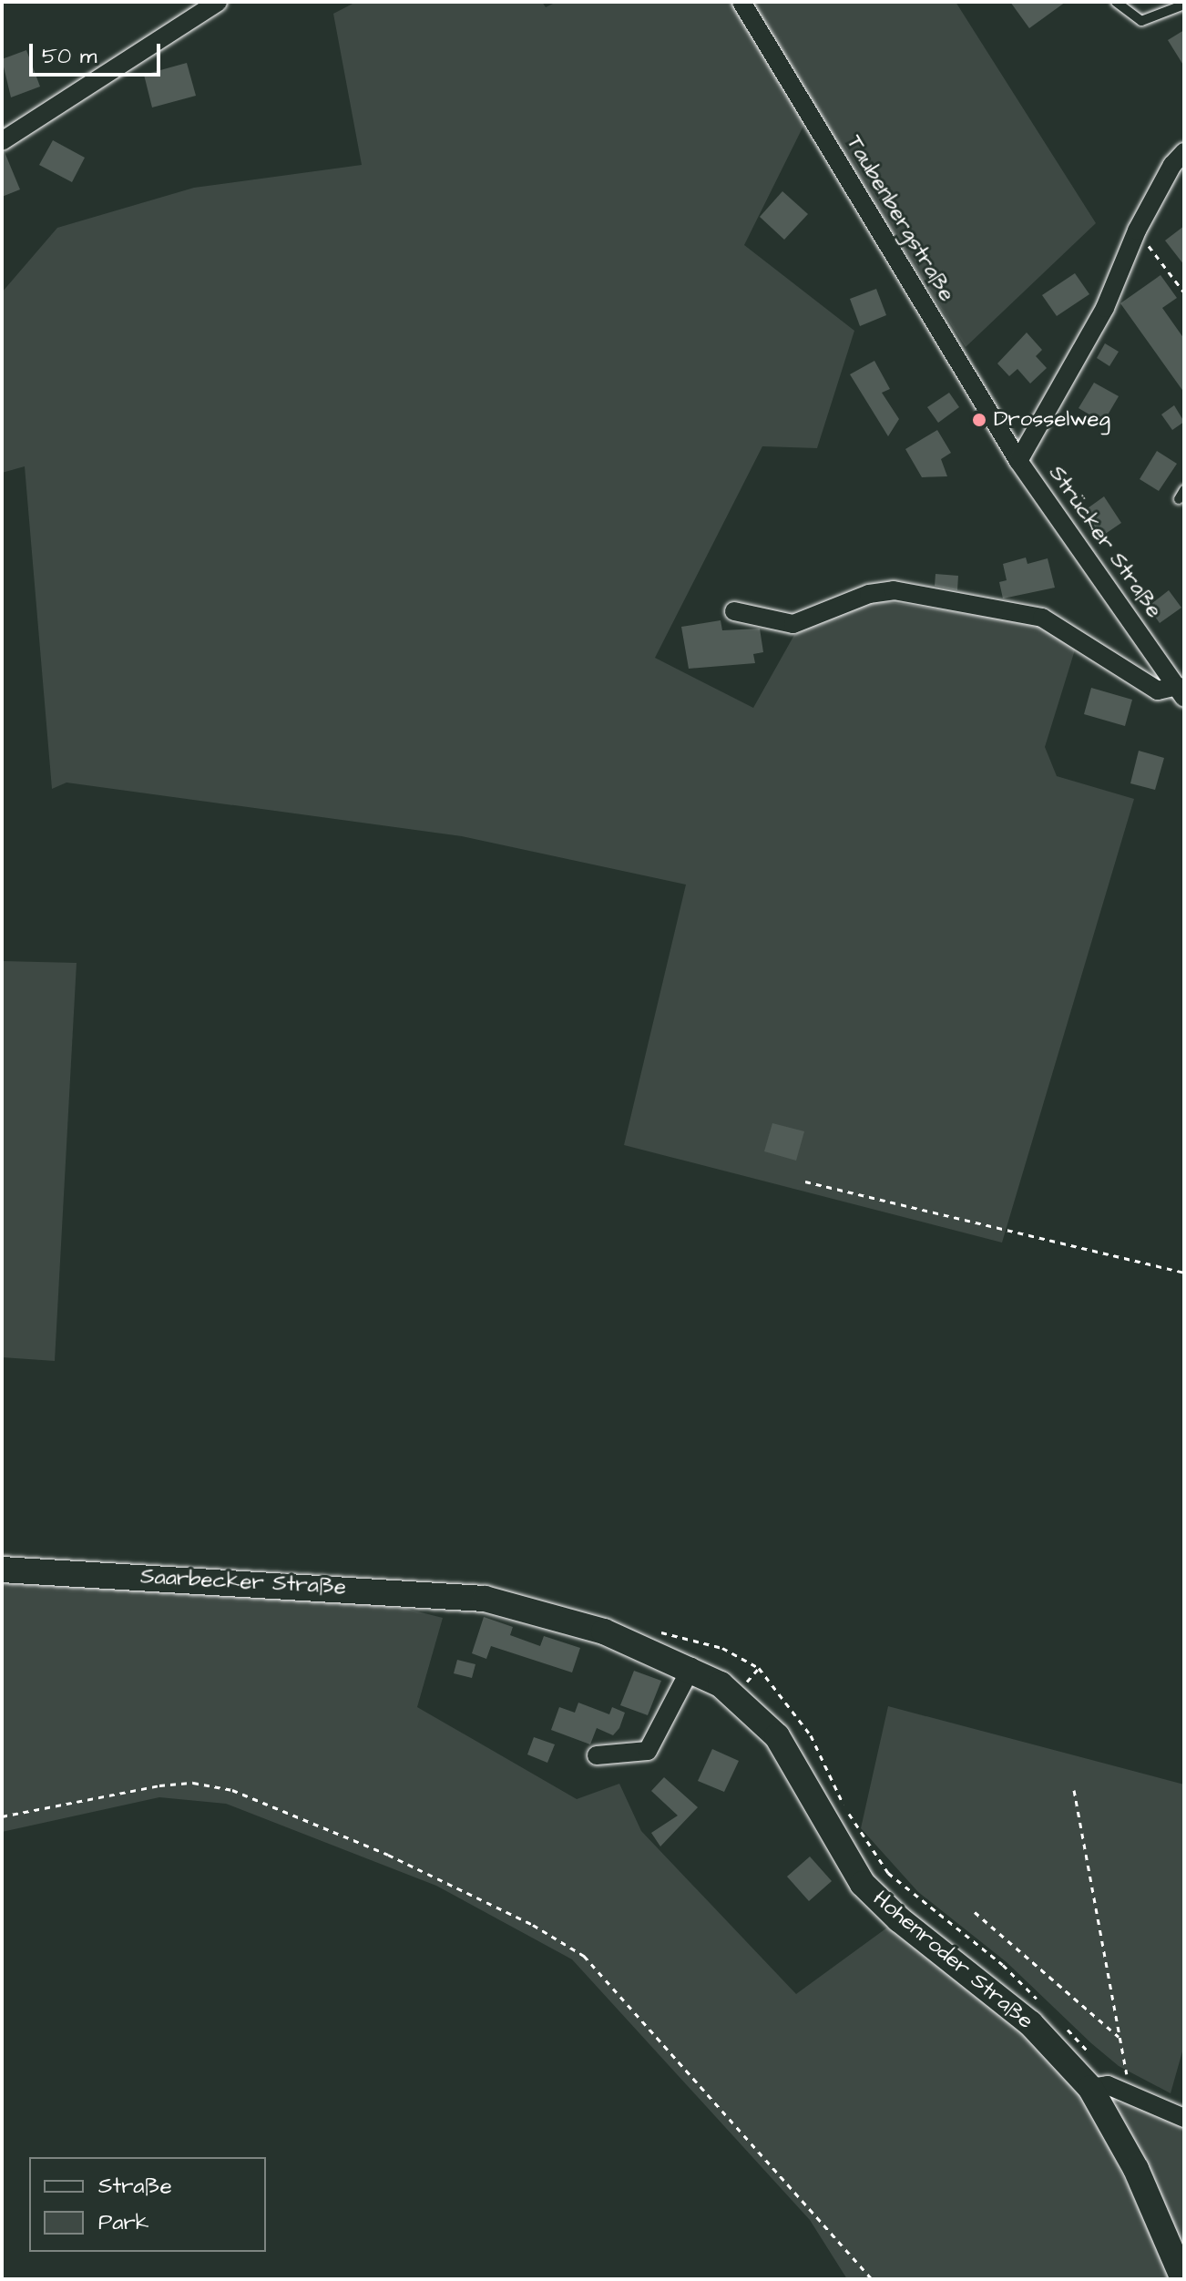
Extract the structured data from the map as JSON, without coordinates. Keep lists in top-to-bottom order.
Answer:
{
  "streets": {
    "main road": ["Saarbecker Straße", "Hohenroder Straße"],
    "street": ["Taubenbergstraße", "Strücker Straße"]
  },
  "crossings": [
    ["Taubenbergstraße", "Strücker Straße"],
    ["Saarbecker Straße", "Hohenroder Straße"]
  ],
  "places": ["Drosselweg"],
  "legend": ["Straße", "Park"],
  "scale_bar": "50 m"
}
